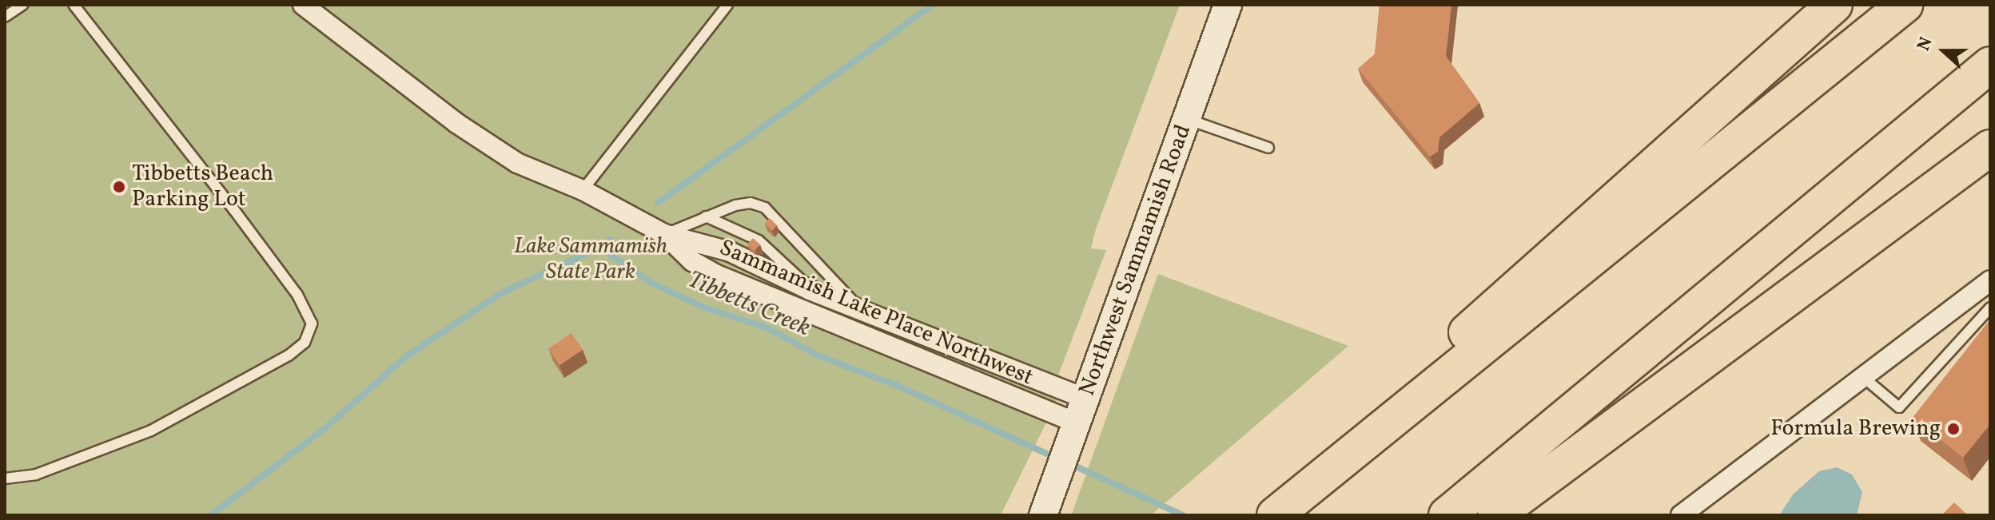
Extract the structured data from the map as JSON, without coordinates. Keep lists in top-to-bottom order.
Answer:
{
  "streets": {
    "street": ["Northwest Sammamish Road", "Sammamish Lake Place Northwest"]
  },
  "crossings": [
    ["Northwest Sammamish Road", "Sammamish Lake Place Northwest"]
  ],
  "water": ["Tibbetts Creek"],
  "parks": ["Lake Sammamish State Park"],
  "places": ["Tibbetts Beach Parking Lot", "Formula Brewing"],
  "north": "left"
}
